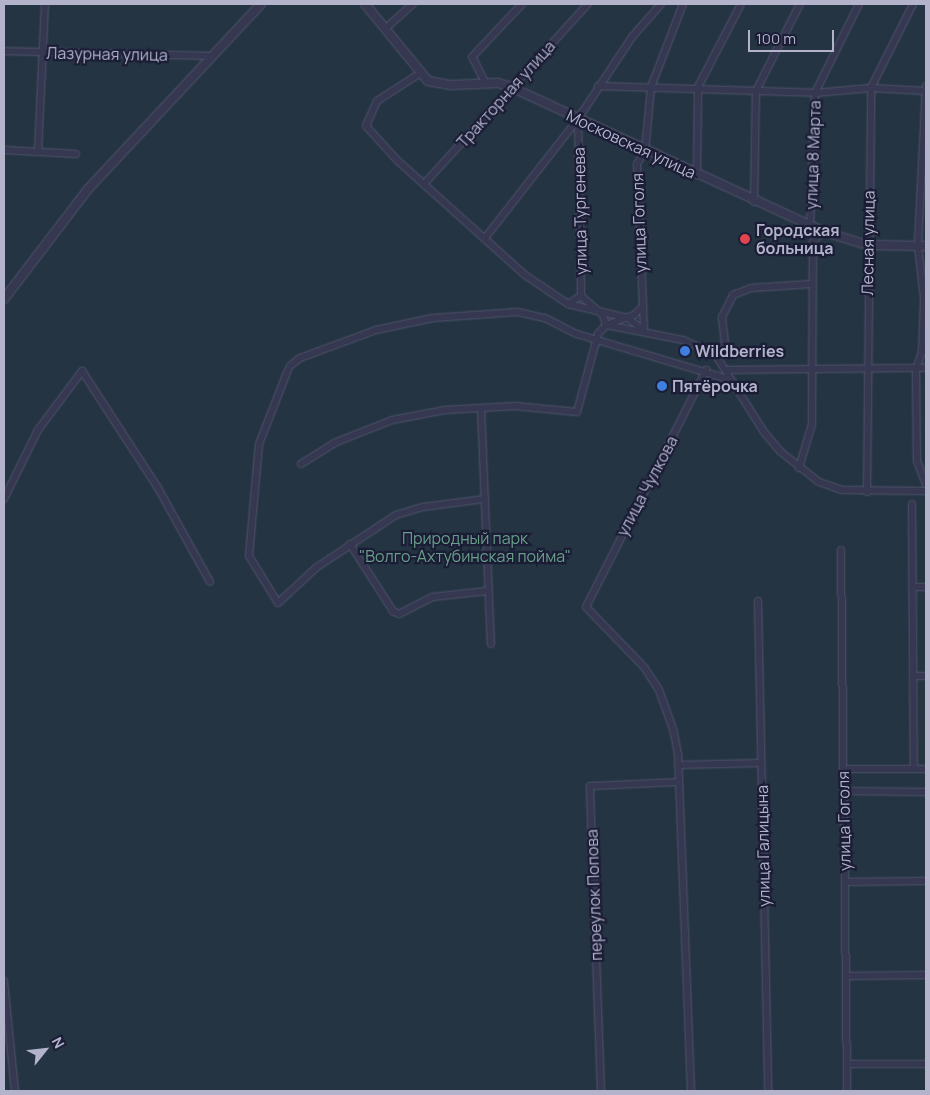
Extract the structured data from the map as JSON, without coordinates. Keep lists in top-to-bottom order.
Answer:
{
  "streets": {
    "street": [
      "Лазурная улица",
      "Тракторная улица",
      "Московская улица",
      "улица 8 Марта",
      "улица Тургенева",
      "улица Гоголя",
      "Лесная улица",
      "улица Чулкова",
      "улица Галицына",
      "переулок Попова"
    ]
  },
  "crossings": [
    ["Тракторная улица", "Московская улица"],
    ["Московская улица", "улица 8 Марта"],
    ["Московская улица", "улица Тургенева"],
    ["Московская улица", "улица Гоголя"],
    ["Московская улица", "Лесная улица"]
  ],
  "parks": ["Природный парк \"Волго-Ахтубинская пойма\""],
  "places": ["Городская больница", "Wildberries", "Пятёрочка"],
  "scale_bar": "100 m",
  "north": "top right"
}
